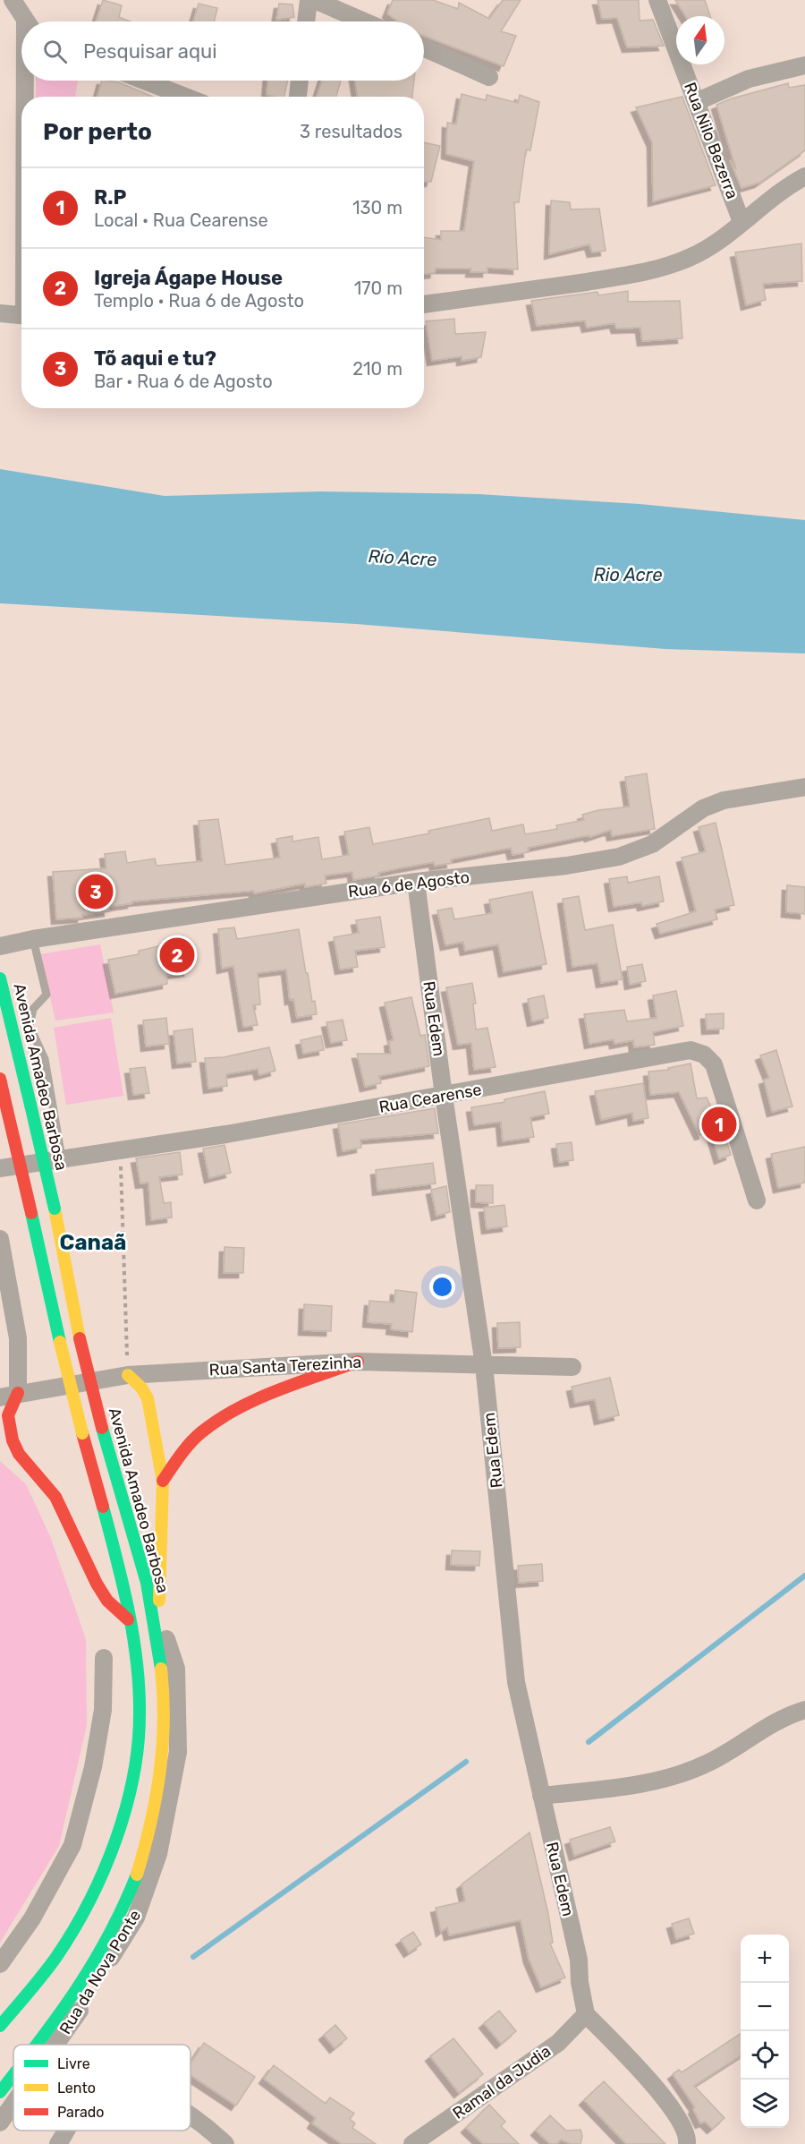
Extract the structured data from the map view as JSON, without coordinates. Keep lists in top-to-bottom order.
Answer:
{
  "streets": {
    "main road": ["Avenida Amadeo Barbosa"],
    "street": [
      "Rua Nilo Bezerra",
      "Rua 6 de Agosto",
      "Rua Edem",
      "Rua Cearense",
      "Rua Santa Terezinha",
      "Rua da Nova Ponte",
      "Ramal da Judia"
    ]
  },
  "crossings": [
    ["Rua 6 de Agosto", "Rua Edem"],
    ["Rua Edem", "Rua Cearense"],
    ["Rua Edem", "Rua Santa Terezinha"],
    ["Rua Edem", "Ramal da Judia"]
  ],
  "districts": ["Canaã"],
  "water": ["Río Acre", "Rio Acre"],
  "legend": ["Livre", "Lento", "Parado"],
  "north": "top",
  "page": {
    "search": "Pesquisar aqui",
    "heading": ["Por perto", "3 resultados"],
    "list": [
      {
        "mark": "1",
        "name": "R.P",
        "note": "Local · Rua Cearense",
        "value": "130 m"
      },
      {
        "mark": "2",
        "name": "Igreja Ágape House",
        "note": "Templo · Rua 6 de Agosto",
        "value": "170 m"
      },
      {
        "mark": "3",
        "name": "Tõ aqui e tu?",
        "note": "Bar · Rua 6 de Agosto",
        "value": "210 m"
      }
    ],
    "pins": ["3", "2", "1"],
    "map_buttons": ["+", "−"]
  }
}
